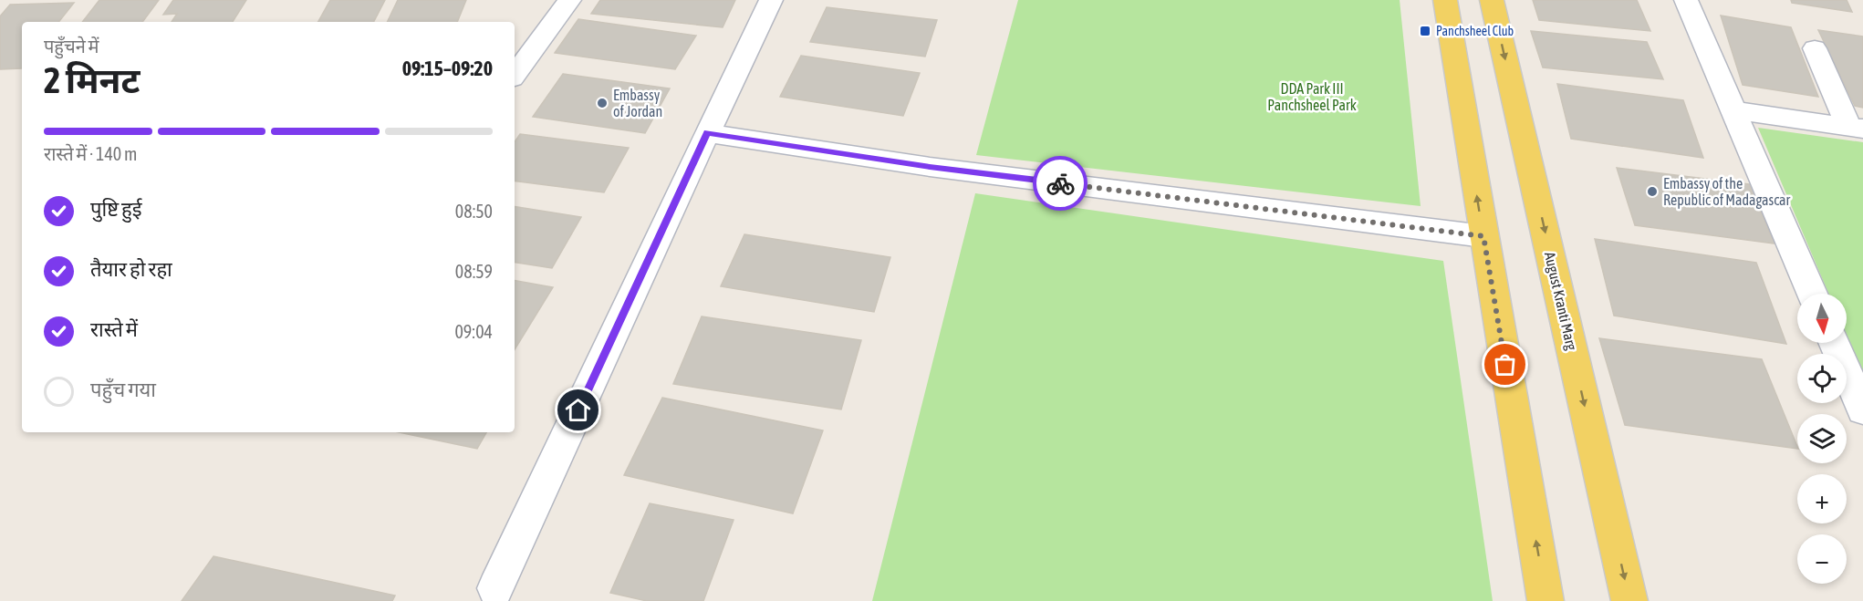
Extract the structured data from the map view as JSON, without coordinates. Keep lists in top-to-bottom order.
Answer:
{
  "streets": {
    "main road": ["August Kranti Marg"]
  },
  "parks": ["DDA Park III Panchsheel Park"],
  "places": {
    "transit": ["Panchsheel Club"],
    "other": ["Embassy of Jordan", "Embassy of the Republic of Madagascar"]
  },
  "north": "bottom",
  "page": {
    "heading": ["2 मिनट", "पहुँचने में", "09:15–09:20"],
    "bar": "रास्ते में · 140 m",
    "list": [
      ["पुष्टि हुई", "08:50"],
      ["तैयार हो रहा", "08:59"],
      ["रास्ते में", "09:04"],
      "पहुँच गया"
    ],
    "map_buttons": ["+", "−"]
  }
}
